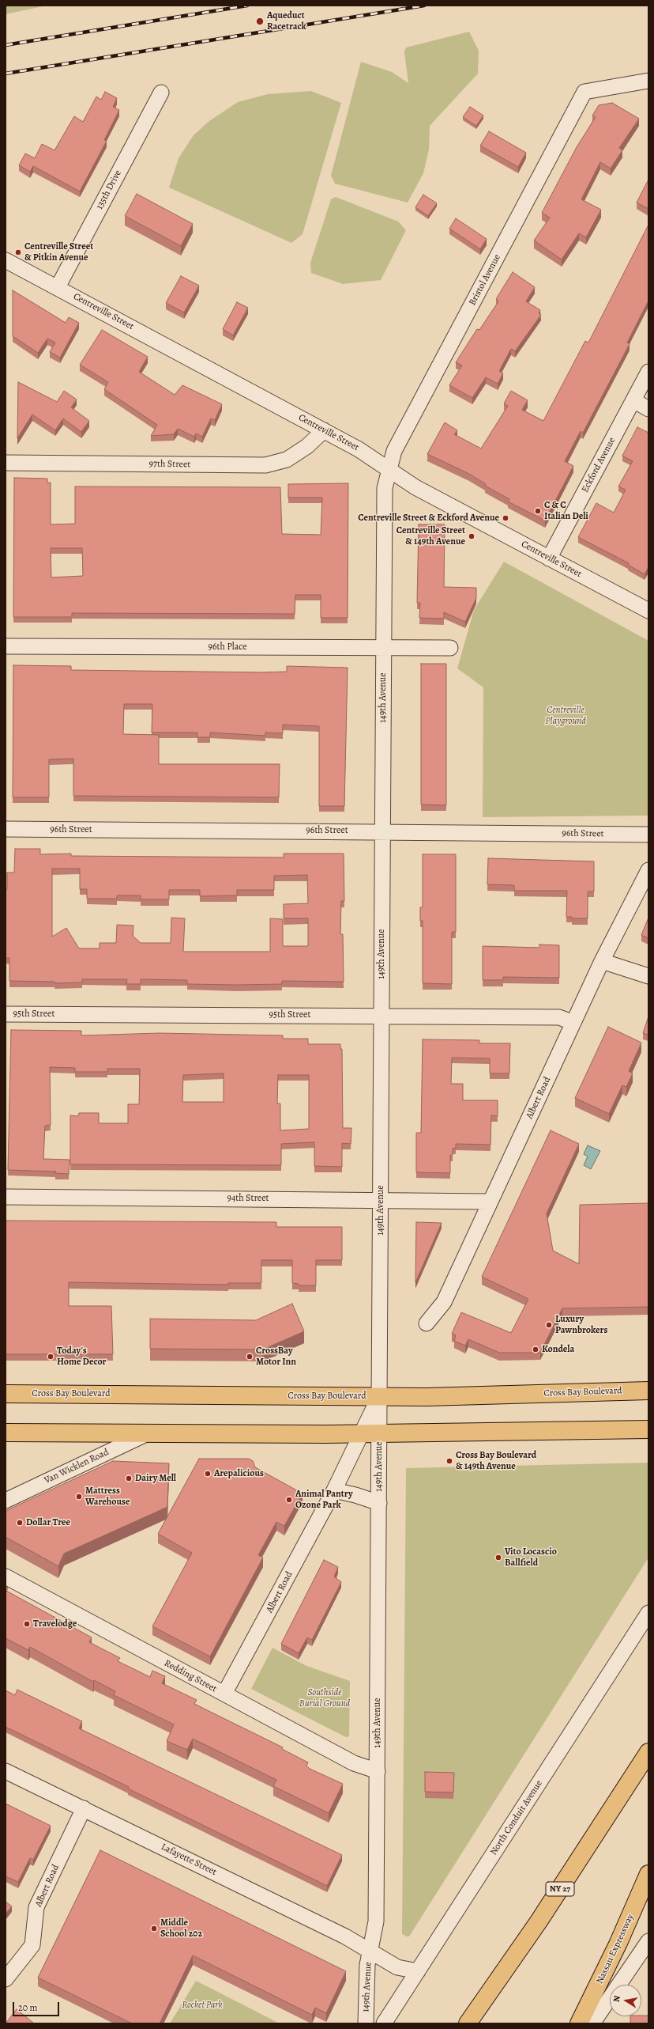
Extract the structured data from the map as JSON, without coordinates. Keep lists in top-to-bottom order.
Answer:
{
  "streets": {
    "main road": ["Cross Bay Boulevard", "NY 27", "Nassau Expressway"],
    "street": [
      "135th Drive",
      "Bristol Avenue",
      "Centreville Street",
      "97th Street",
      "Eckford Avenue",
      "96th Place",
      "149th Avenue",
      "96th Street",
      "95th Street",
      "Albert Road",
      "94th Street",
      "Van Wicklen Road",
      "Redding Street",
      "North Conduit Avenue",
      "Lafayette Street"
    ]
  },
  "crossings": [
    ["135th Drive", "Centreville Street"],
    ["Bristol Avenue", "Centreville Street"],
    ["Bristol Avenue", "149th Avenue"],
    ["Centreville Street", "97th Street"],
    ["Centreville Street", "Eckford Avenue"],
    ["Centreville Street", "149th Avenue"],
    ["96th Place", "149th Avenue"],
    ["149th Avenue", "96th Street"],
    ["149th Avenue", "95th Street"],
    ["149th Avenue", "Albert Road"],
    ["149th Avenue", "94th Street"],
    ["149th Avenue", "Cross Bay Boulevard"],
    ["149th Avenue", "Redding Street"],
    ["149th Avenue", "North Conduit Avenue"],
    ["149th Avenue", "Lafayette Street"],
    ["95th Street", "Albert Road"],
    ["Albert Road", "94th Street"],
    ["Albert Road", "Cross Bay Boulevard"],
    ["Albert Road", "Redding Street"],
    ["Albert Road", "Lafayette Street"]
  ],
  "parks": ["Centreville Playground", "Southside Burial Ground", "Rocket Park"],
  "places": [
    "Aqueduct Racetrack",
    "Centreville Street & Pitkin Avenue",
    "C & C Italian Deli",
    "Centreville Street & Eckford Avenue",
    "Centreville Street & 149th Avenue",
    "Luxury Pawnbrokers",
    "Kondela",
    "Today's Home Decor",
    "CrossBay Motor Inn",
    "Cross Bay Boulevard & 149th Avenue",
    "Arepalicious",
    "Dairy Mell",
    "Mattress Warehouse",
    "Animal Pantry Ozone Park",
    "Dollar Tree",
    "Vito Locascio Ballfield",
    "Travelodge",
    "Middle School 202"
  ],
  "scale_bar": "20 m",
  "north": "left"
}
